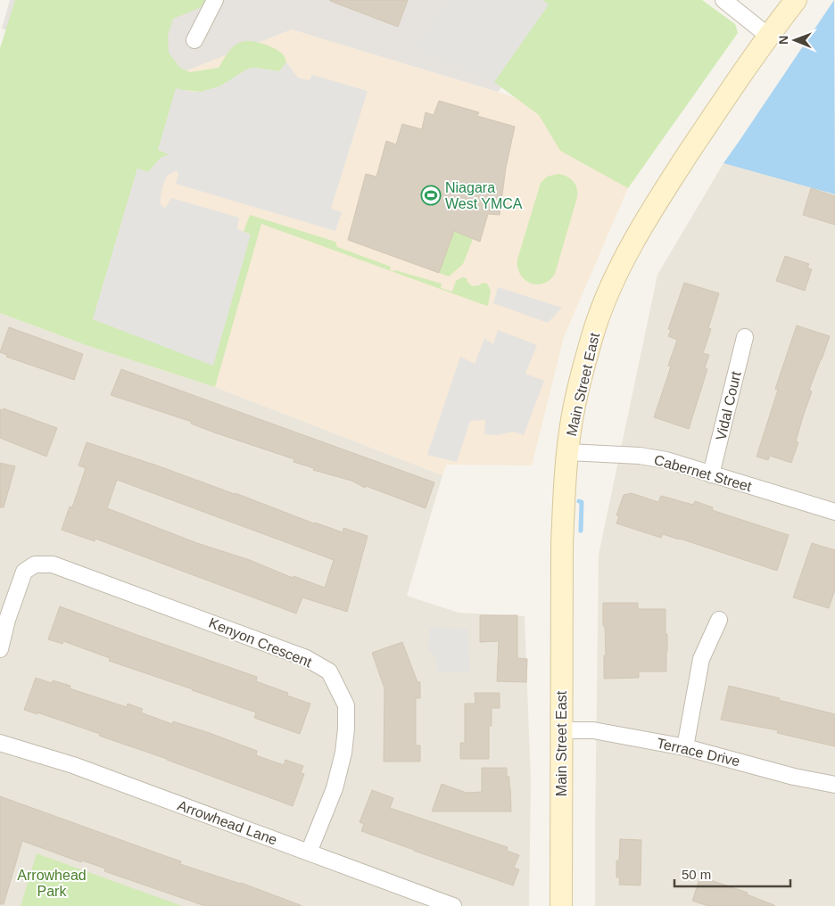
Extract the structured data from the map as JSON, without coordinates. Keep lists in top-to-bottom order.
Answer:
{
  "streets": {
    "main road": ["Main Street East"],
    "street": [
      "Vidal Court",
      "Cabernet Street",
      "Kenyon Crescent",
      "Terrace Drive",
      "Arrowhead Lane"
    ]
  },
  "crossings": [
    ["Main Street East", "Cabernet Street"],
    ["Main Street East", "Terrace Drive"],
    ["Vidal Court", "Cabernet Street"],
    ["Kenyon Crescent", "Arrowhead Lane"]
  ],
  "parks": ["Arrowhead Park"],
  "places": {
    "sports": ["Niagara West YMCA"]
  },
  "scale_bar": "50 m",
  "north": "left"
}
